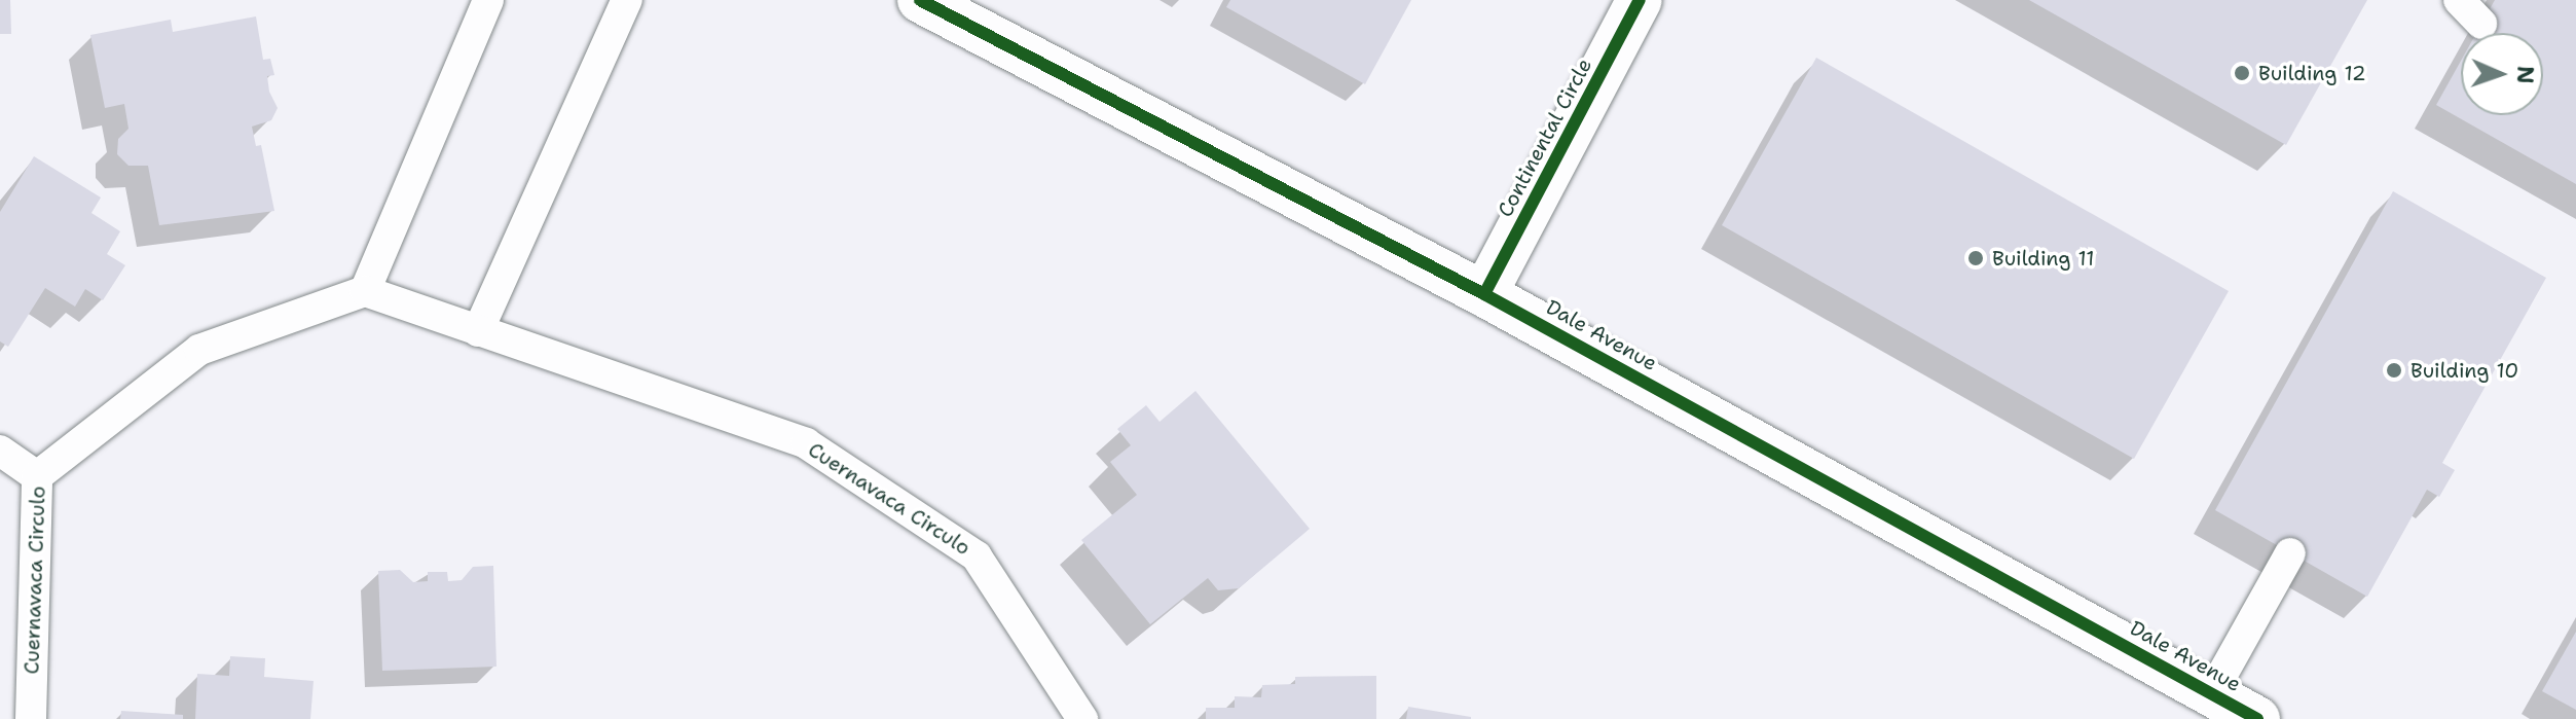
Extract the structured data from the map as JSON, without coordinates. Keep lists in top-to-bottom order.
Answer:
{
  "streets": {
    "street": ["Continental Circle", "Dale Avenue"],
    "lane": ["Cuernavaca Circulo"]
  },
  "crossings": [
    ["Continental Circle", "Dale Avenue"]
  ],
  "places": ["Building 12", "Building 11", "Building 10"],
  "north": "right"
}
